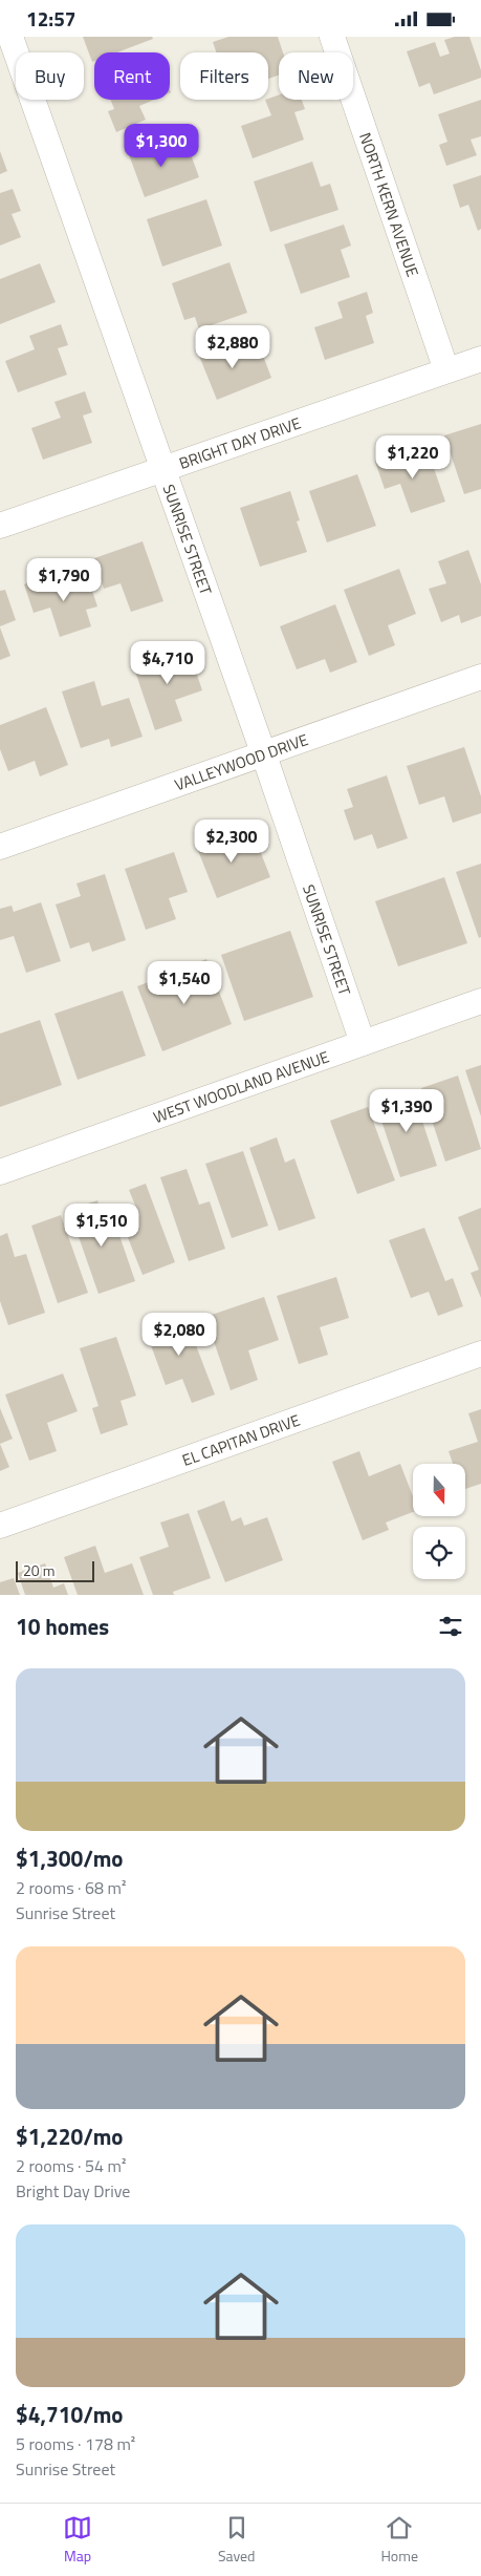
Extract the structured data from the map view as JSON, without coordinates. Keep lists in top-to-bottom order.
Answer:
{
  "streets": {
    "street": [
      "NORTH KERN AVENUE",
      "BRIGHT DAY DRIVE",
      "SUNRISE STREET",
      "VALLEYWOOD DRIVE",
      "WEST WOODLAND AVENUE",
      "EL CAPITAN DRIVE"
    ]
  },
  "crossings": [
    ["NORTH KERN AVENUE", "BRIGHT DAY DRIVE"],
    ["BRIGHT DAY DRIVE", "SUNRISE STREET"],
    ["SUNRISE STREET", "VALLEYWOOD DRIVE"],
    ["SUNRISE STREET", "WEST WOODLAND AVENUE"]
  ],
  "scale_bar": "20 m",
  "north": "bottom",
  "page": {
    "status": "12:57",
    "chip": [
      "Buy",
      "Rent",
      "Filters",
      "New"
    ],
    "price": [
      "$1,300",
      "$2,880",
      "$1,220",
      "$1,790",
      "$4,710",
      "$2,300",
      "$1,540",
      "$1,390",
      "$1,510",
      "$2,080"
    ],
    "scale": "20 m",
    "heading": "10 homes",
    "list": [
      {
        "name": "$1,300/mo",
        "note": "2 rooms · 68 m² · Sunrise Street"
      },
      {
        "name": "$1,220/mo",
        "note": "2 rooms · 54 m² · Bright Day Drive"
      },
      {
        "name": "$4,710/mo",
        "note": "5 rooms · 178 m² · Sunrise Street"
      }
    ],
    "tabs": ["Map", "Saved", "Home"]
  }
}
